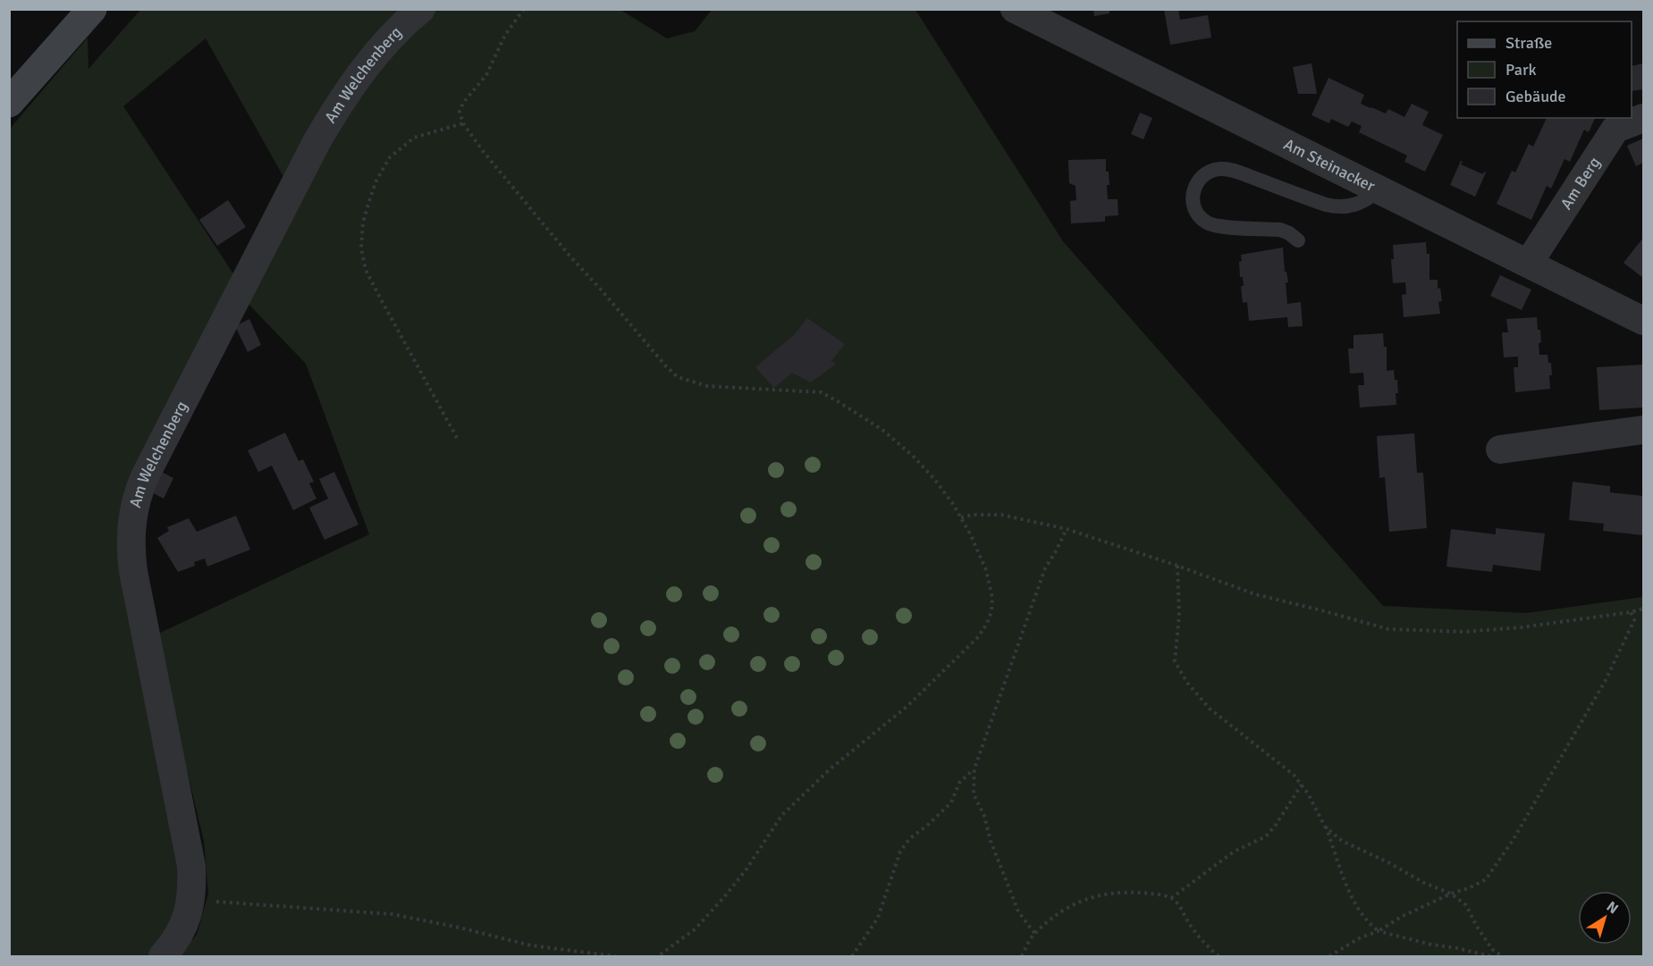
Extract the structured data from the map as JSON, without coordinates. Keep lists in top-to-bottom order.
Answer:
{
  "streets": {
    "street": ["Am Welchenberg", "Am Steinacker", "Am Berg"]
  },
  "crossings": [
    ["Am Steinacker", "Am Berg"]
  ],
  "legend": ["Straße", "Park", "Gebäude"],
  "north": "top right"
}
